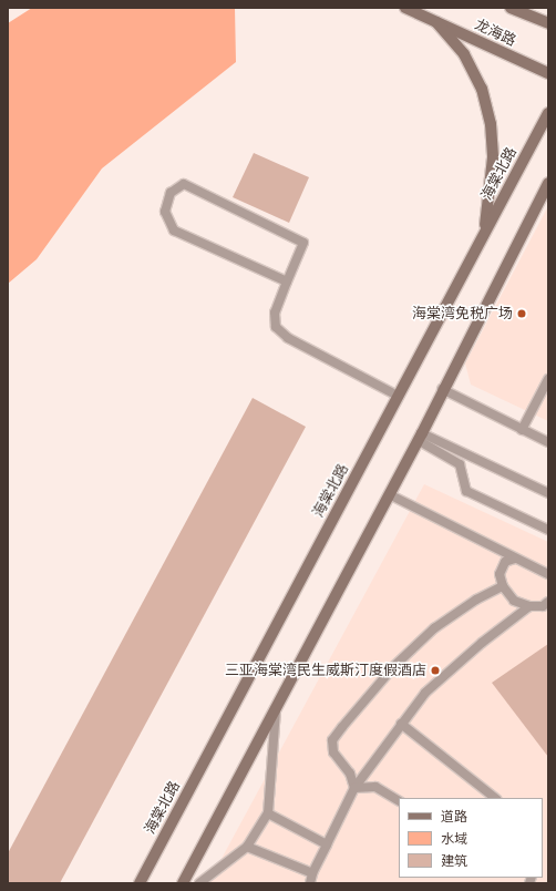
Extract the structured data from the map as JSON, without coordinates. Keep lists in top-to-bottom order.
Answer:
{
  "streets": {
    "main road": ["龙海路", "海棠北路"]
  },
  "places": ["海棠湾免税广场", "三亚海棠湾民生威斯汀度假酒店"],
  "legend": ["道路", "水域", "建筑"]
}
